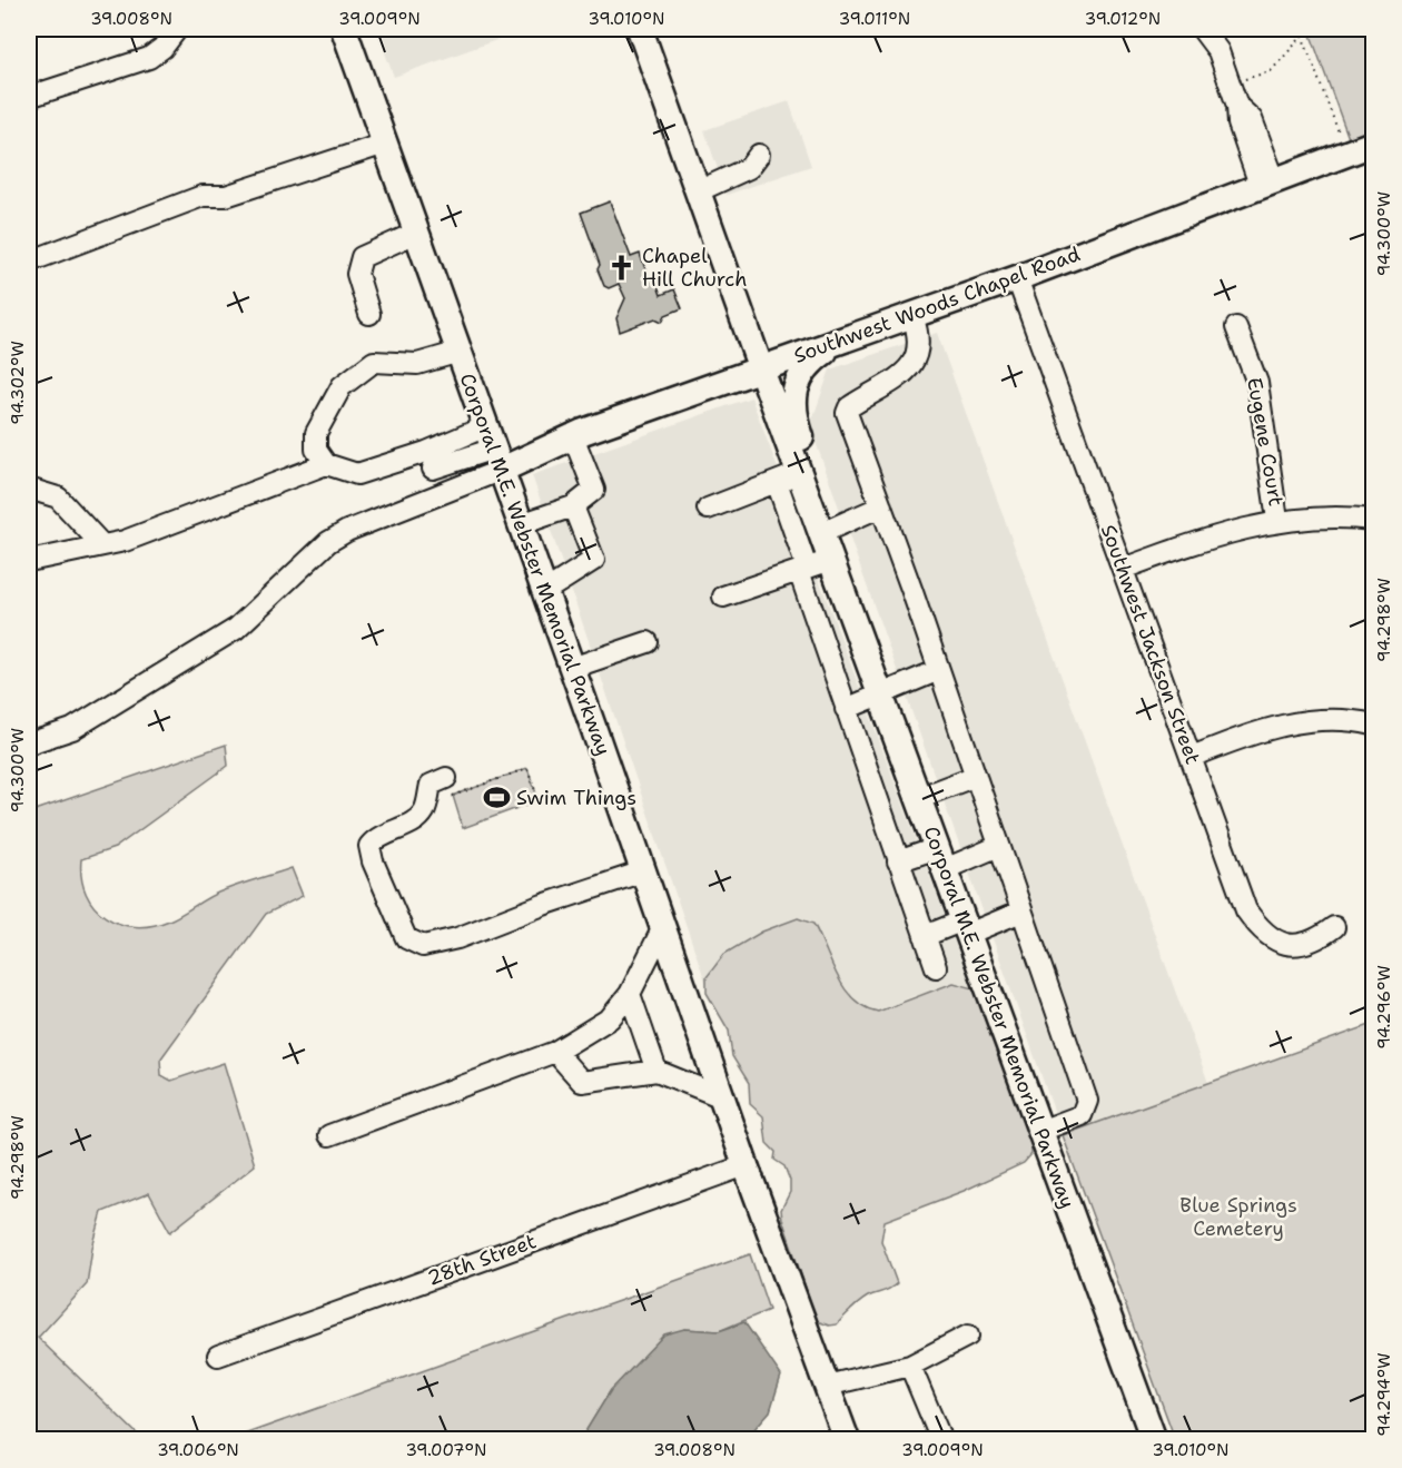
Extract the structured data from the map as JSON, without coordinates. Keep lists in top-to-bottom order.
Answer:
{
  "streets": {
    "main road": ["Southwest Woods Chapel Road", "Corporal M.E. Webster Memorial Parkway"],
    "street": ["Eugene Court", "Southwest Jackson Street", "28th Street"]
  },
  "crossings": [
    ["Southwest Woods Chapel Road", "Corporal M.E. Webster Memorial Parkway"],
    ["Southwest Woods Chapel Road", "Southwest Jackson Street"],
    ["Corporal M.E. Webster Memorial Parkway", "28th Street"]
  ],
  "parks": ["Blue Springs Cemetery"],
  "places": {
    "church": ["Chapel Hill Church"],
    "sports": ["Swim Things"]
  },
  "coordinates": [
    "39.008°N",
    "39.009°N",
    "39.010°N",
    "39.011°N",
    "39.012°N",
    "94.300°W",
    "94.302°W",
    "94.298°W",
    "94.296°W",
    "94.294°W",
    "39.006°N",
    "39.007°N"
  ]
}
